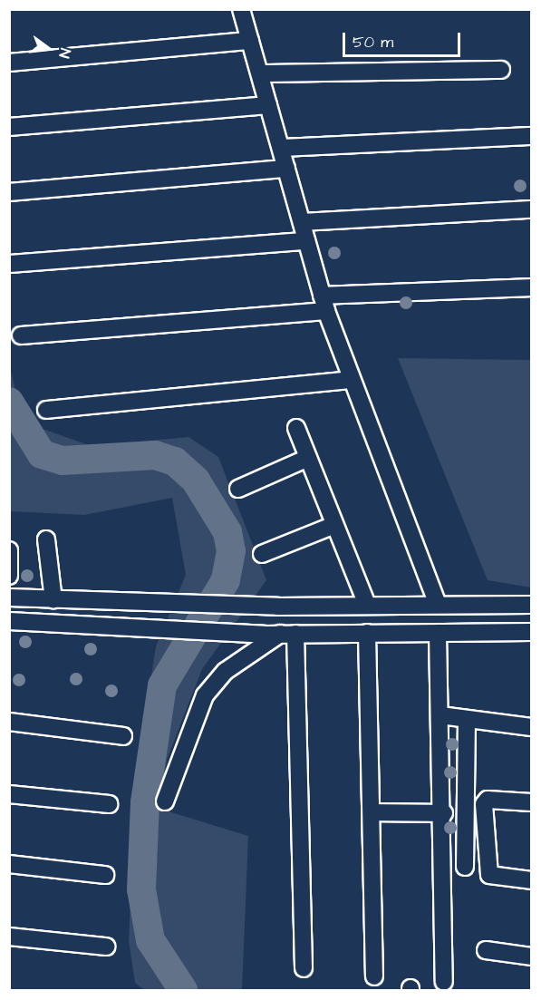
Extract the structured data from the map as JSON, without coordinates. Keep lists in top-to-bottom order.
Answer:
{
  "scale_bar": "50 m",
  "north": "right"
}
